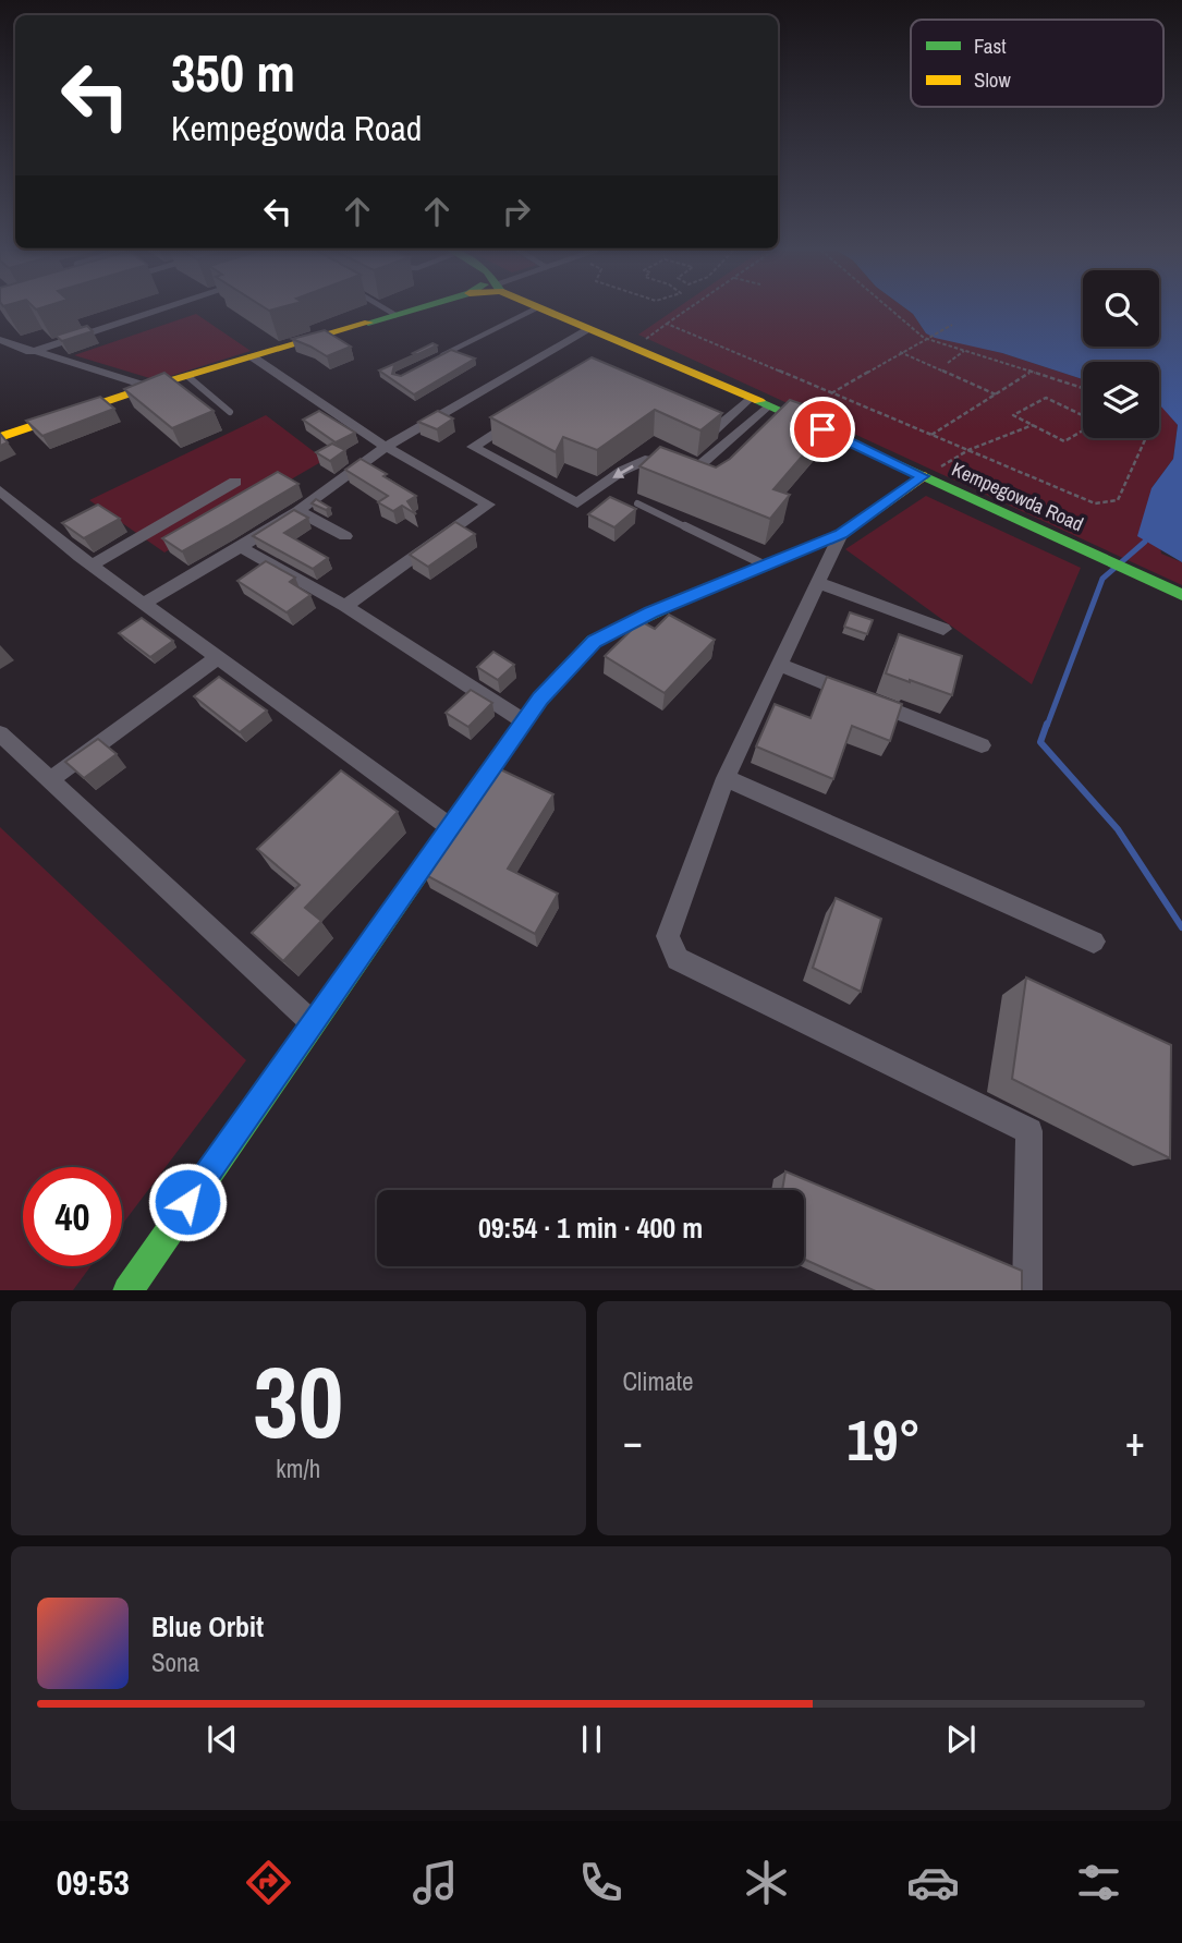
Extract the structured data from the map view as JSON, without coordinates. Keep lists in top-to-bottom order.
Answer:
{
  "streets": {
    "street": ["Kempegowda Road"]
  },
  "legend": ["Fast", "Slow"],
  "page": {
    "turn": ["350 m", "Kempegowda Road"],
    "limit": "40",
    "trip": "09:54 · 1 min · 400 m",
    "tile": [
      ["30", "km/h"],
      "Climate"
    ],
    "heat": ["−", "19°", "+"],
    "song": ["Blue Orbit", "Sona"],
    "tabs": "09:53"
  }
}
